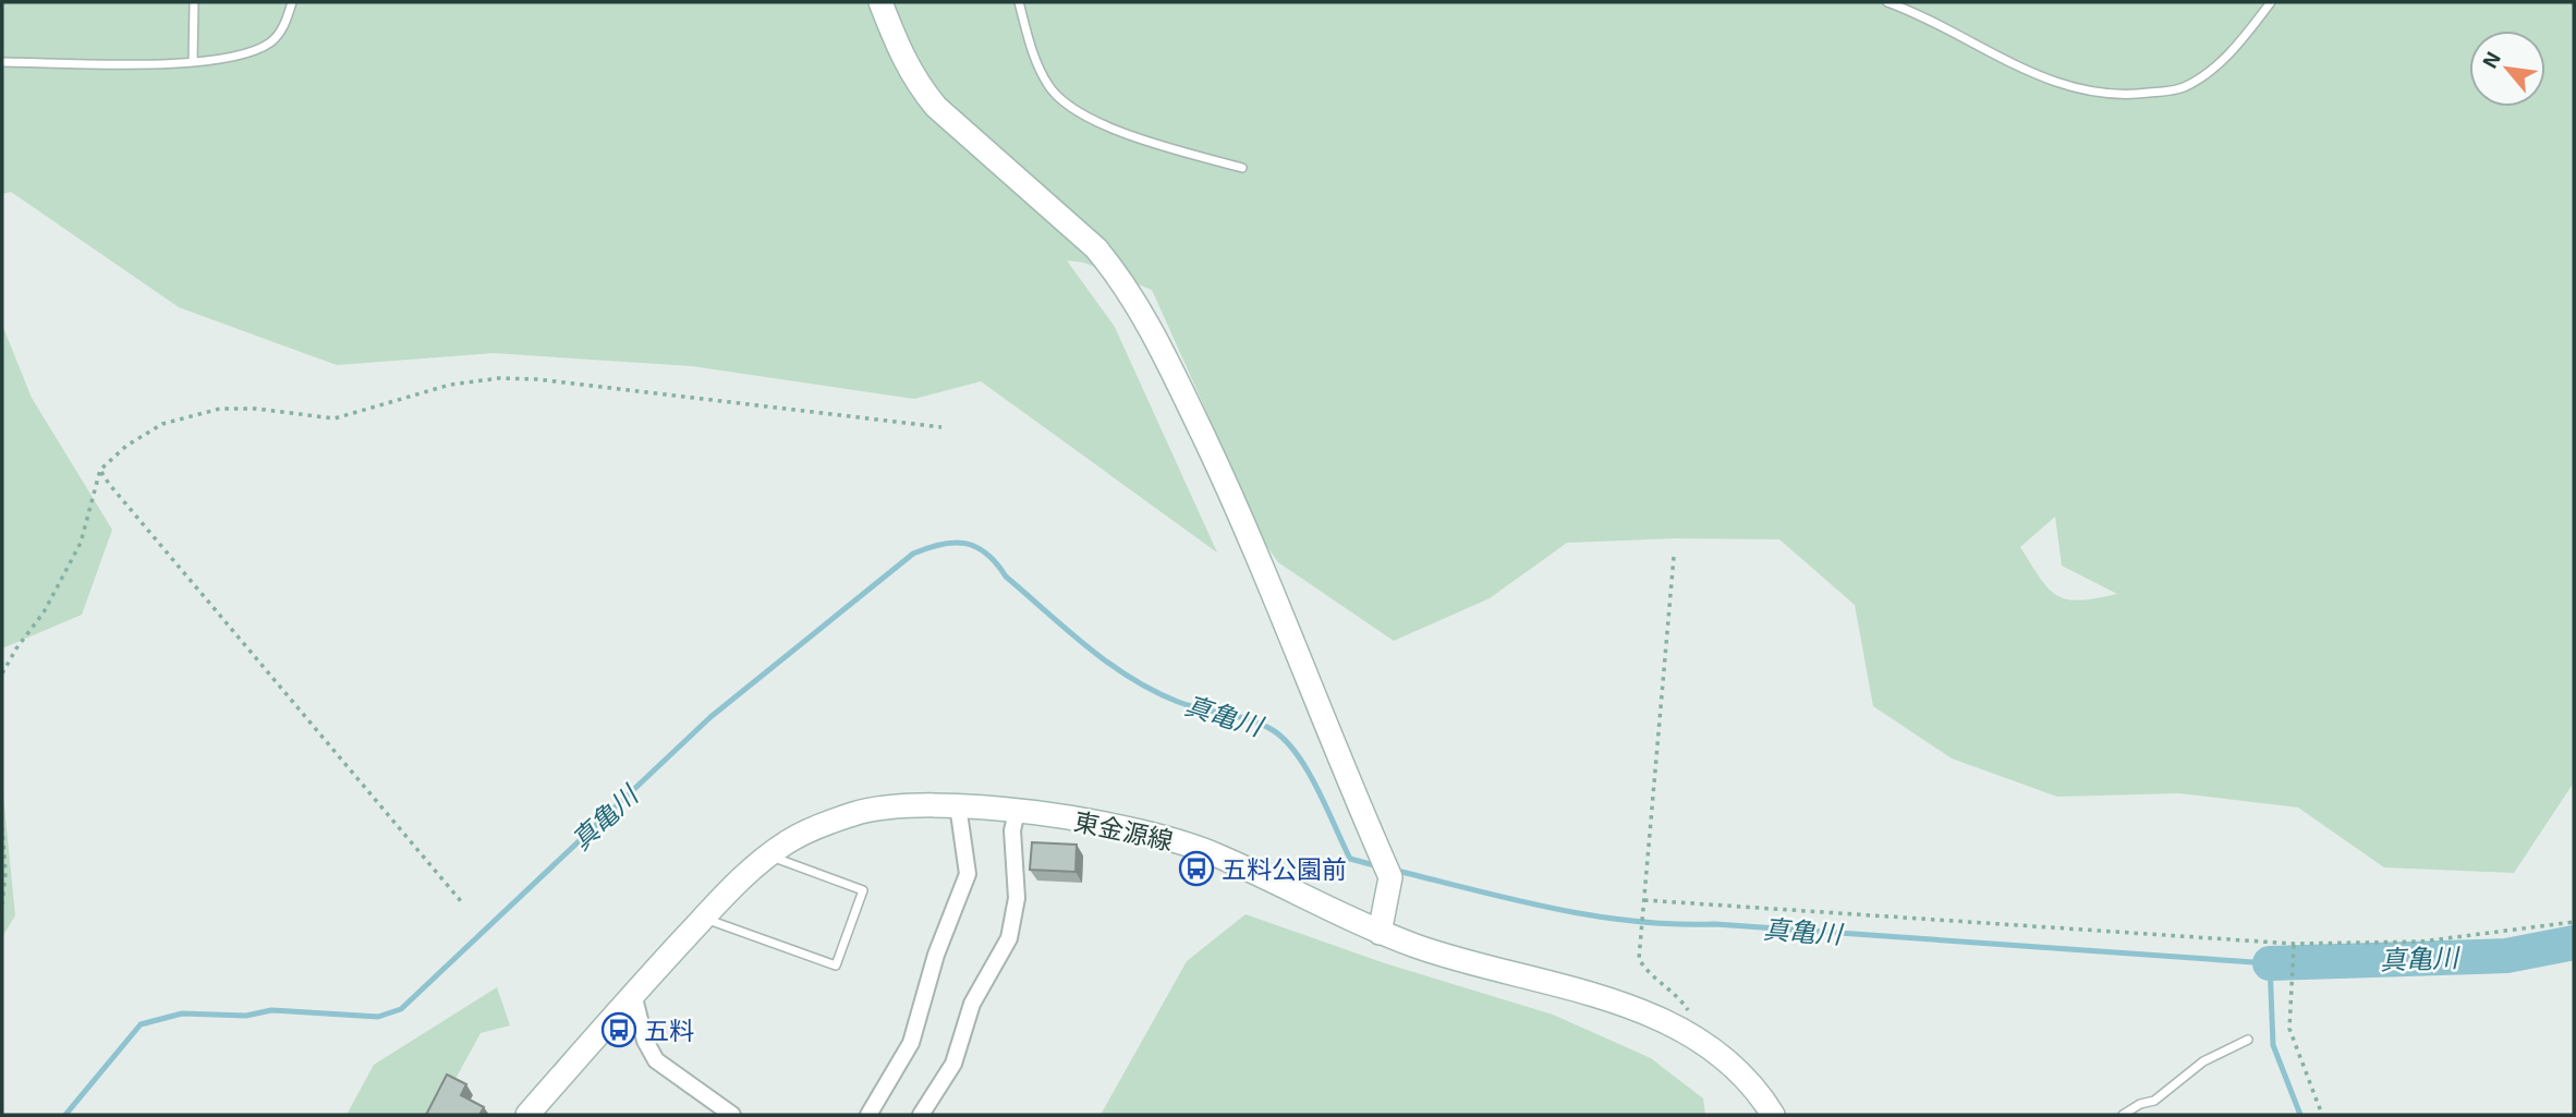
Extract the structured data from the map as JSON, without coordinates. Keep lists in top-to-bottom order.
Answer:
{
  "streets": {
    "main road": ["東金源線"]
  },
  "water": ["真亀川"],
  "places": {
    "bus stop": ["五料公園前", "五料"]
  },
  "north": "top left"
}
